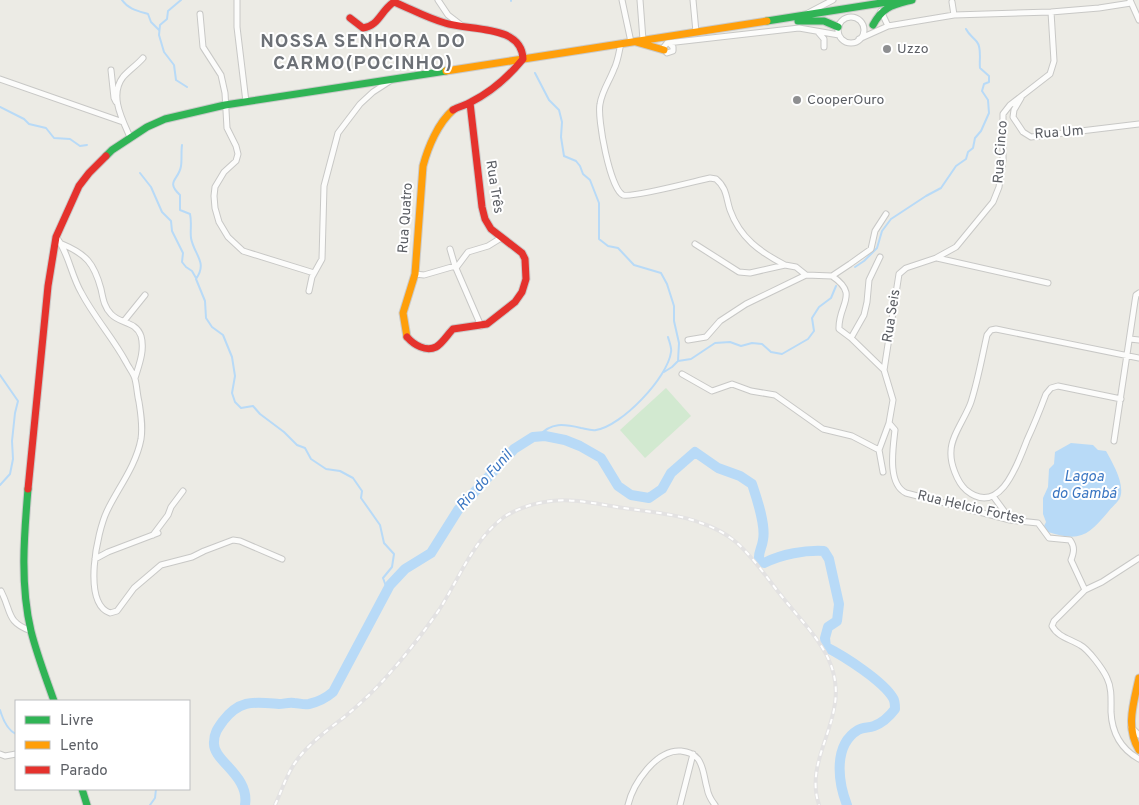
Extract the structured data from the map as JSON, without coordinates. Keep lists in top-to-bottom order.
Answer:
{
  "streets": {
    "main road": ["Rua Três", "Rua Quatro"],
    "street": [
      "Rua Um",
      "Rua Cinco",
      "Rua Seis",
      "Rua Helcio Fortes"
    ]
  },
  "crossings": [
    ["Rua Um", "Rua Cinco"],
    ["Rua Cinco", "Rua Seis"],
    ["Rua Três", "Rua Quatro"],
    ["Rua Seis", "Rua Helcio Fortes"]
  ],
  "districts": ["NOSSA SENHORA DO CARMO(POCINHO)"],
  "water": ["Lagoa do Gambá", "Rio do Funil"],
  "places": ["Uzzo", "CooperOuro"],
  "legend": ["Livre", "Lento", "Parado"]
}
